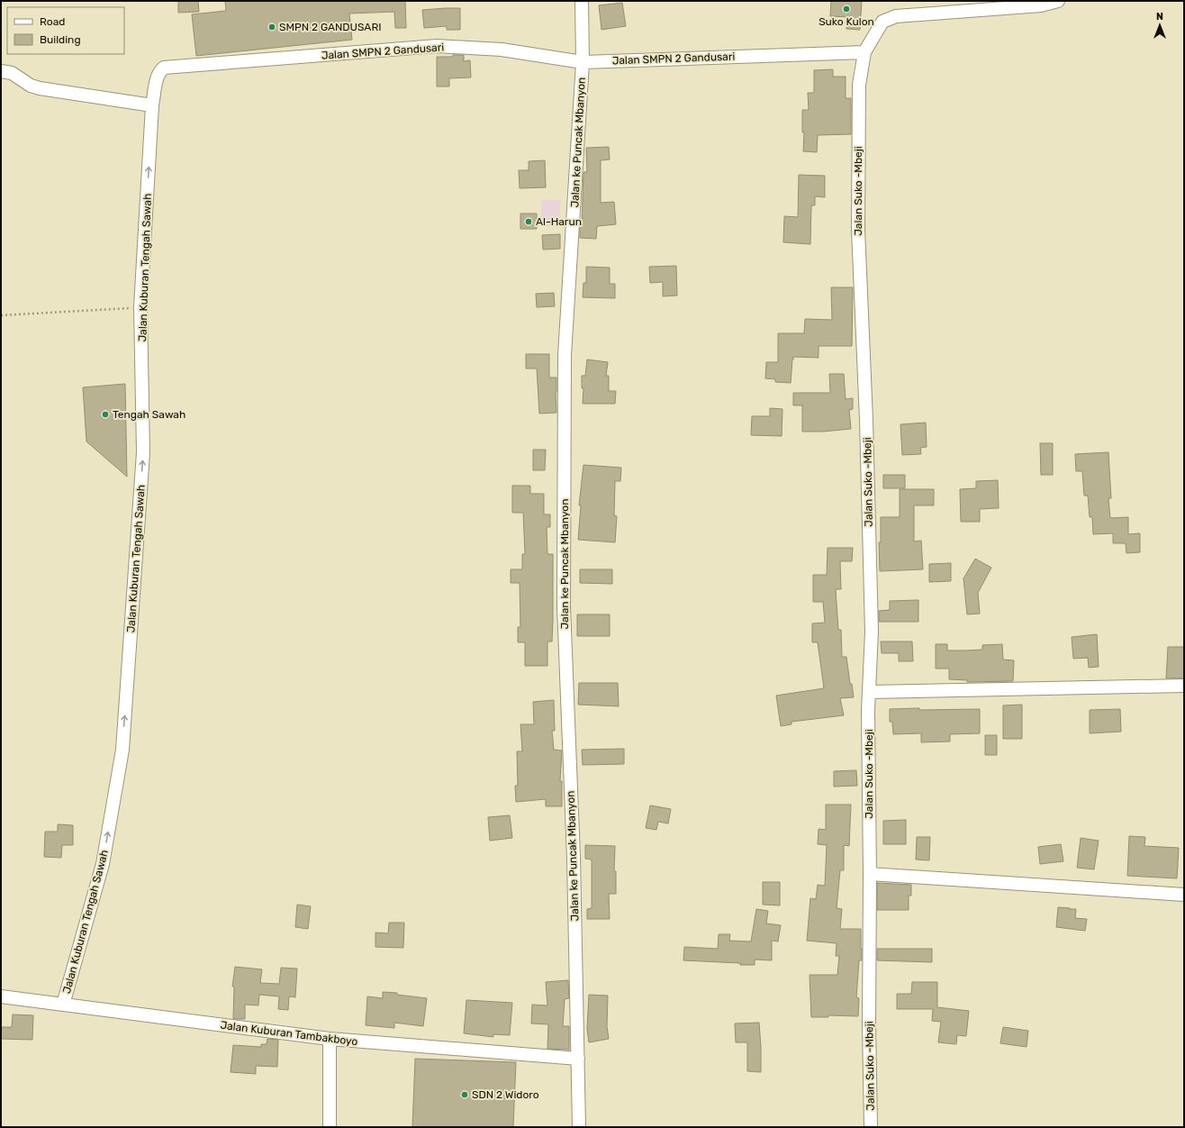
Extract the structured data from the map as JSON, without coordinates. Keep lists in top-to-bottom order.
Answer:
{
  "streets": {
    "street": [
      "Jalan SMPN 2 Gandusari",
      "Jalan ke Puncak Mbanyon",
      "Jalan Suko -Mbeji",
      "Jalan Kuburan Tengah Sawah",
      "Jalan Kuburan Tambakboyo"
    ]
  },
  "crossings": [
    ["Jalan SMPN 2 Gandusari", "Jalan ke Puncak Mbanyon"],
    ["Jalan SMPN 2 Gandusari", "Jalan Suko -Mbeji"],
    ["Jalan SMPN 2 Gandusari", "Jalan Kuburan Tengah Sawah"],
    ["Jalan ke Puncak Mbanyon", "Jalan Kuburan Tambakboyo"],
    ["Jalan Kuburan Tengah Sawah", "Jalan Kuburan Tambakboyo"]
  ],
  "one_way": ["Jalan Kuburan Tengah Sawah"],
  "places": [
    "Suko Kulon",
    "SMPN 2 GANDUSARI",
    "Al-Harun",
    "Tengah Sawah",
    "SDN 2 Widoro"
  ],
  "legend": ["Road", "Building"],
  "north": "top"
}
